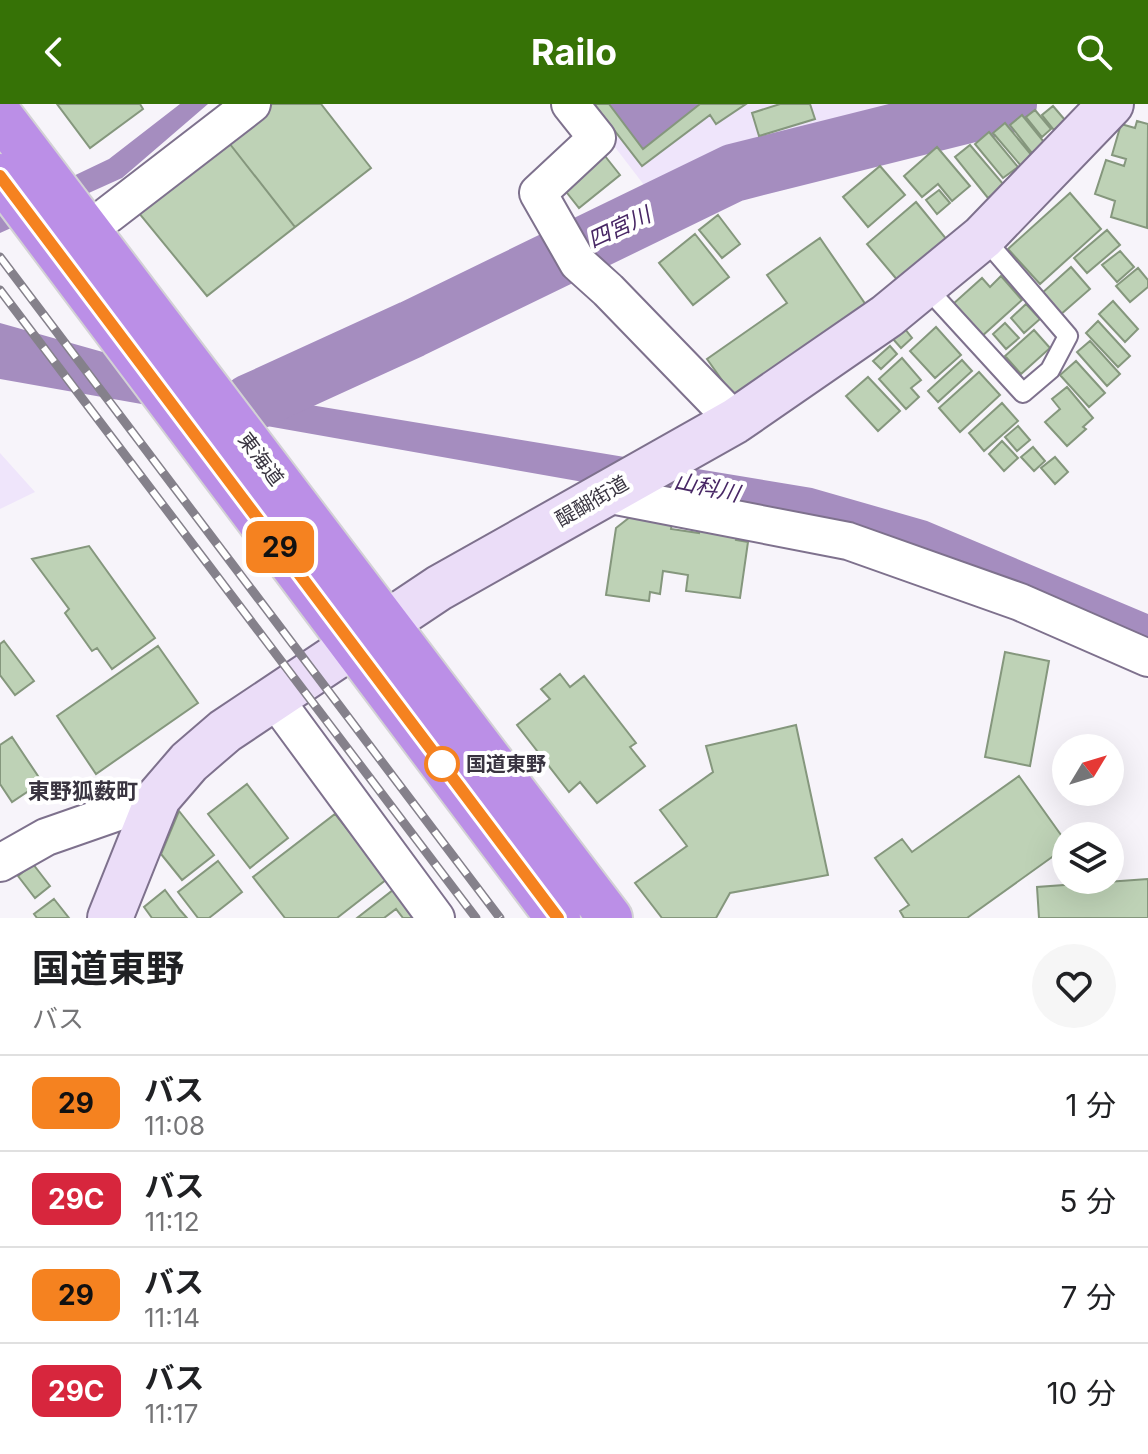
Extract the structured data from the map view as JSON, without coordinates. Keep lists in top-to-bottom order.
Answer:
{
  "streets": {
    "highway": ["東海道"],
    "main road": ["醍醐街道"]
  },
  "crossings": [
    ["東海道", "醍醐街道"]
  ],
  "districts": ["東野狐薮町"],
  "water": ["四宮川", "山科川"],
  "places": ["国道東野"],
  "lines": ["bus line 29"],
  "north": "top right",
  "page": {
    "header": "Railo",
    "on_map": "29",
    "heading": ["国道東野", "バス"],
    "list": [
      {
        "mark": "29",
        "name": "バス",
        "note": "11:08",
        "value": "1 分"
      },
      {
        "mark": "29C",
        "name": "バス",
        "note": "11:12",
        "value": "5 分"
      },
      {
        "mark": "29",
        "name": "バス",
        "note": "11:14",
        "value": "7 分"
      },
      {
        "mark": "29C",
        "name": "バス",
        "note": "11:17",
        "value": "10 分"
      }
    ]
  }
}
